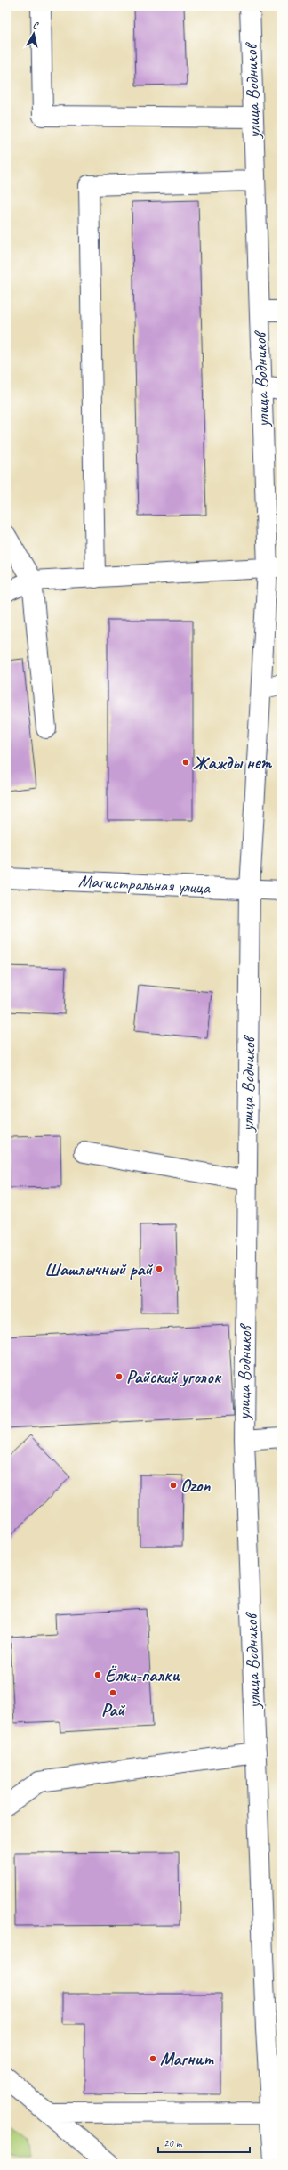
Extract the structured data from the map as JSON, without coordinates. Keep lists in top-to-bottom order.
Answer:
{
  "streets": {
    "street": ["улица Водников", "Магистральная улица"]
  },
  "crossings": [
    ["улица Водников", "Магистральная улица"]
  ],
  "places": [
    "Жажды нет",
    "Шашлычный рай",
    "Райский уголок",
    "Ozon",
    "Ёлки-палки",
    "Рай",
    "Магнит"
  ],
  "scale_bar": "20 m",
  "north": "top"
}
